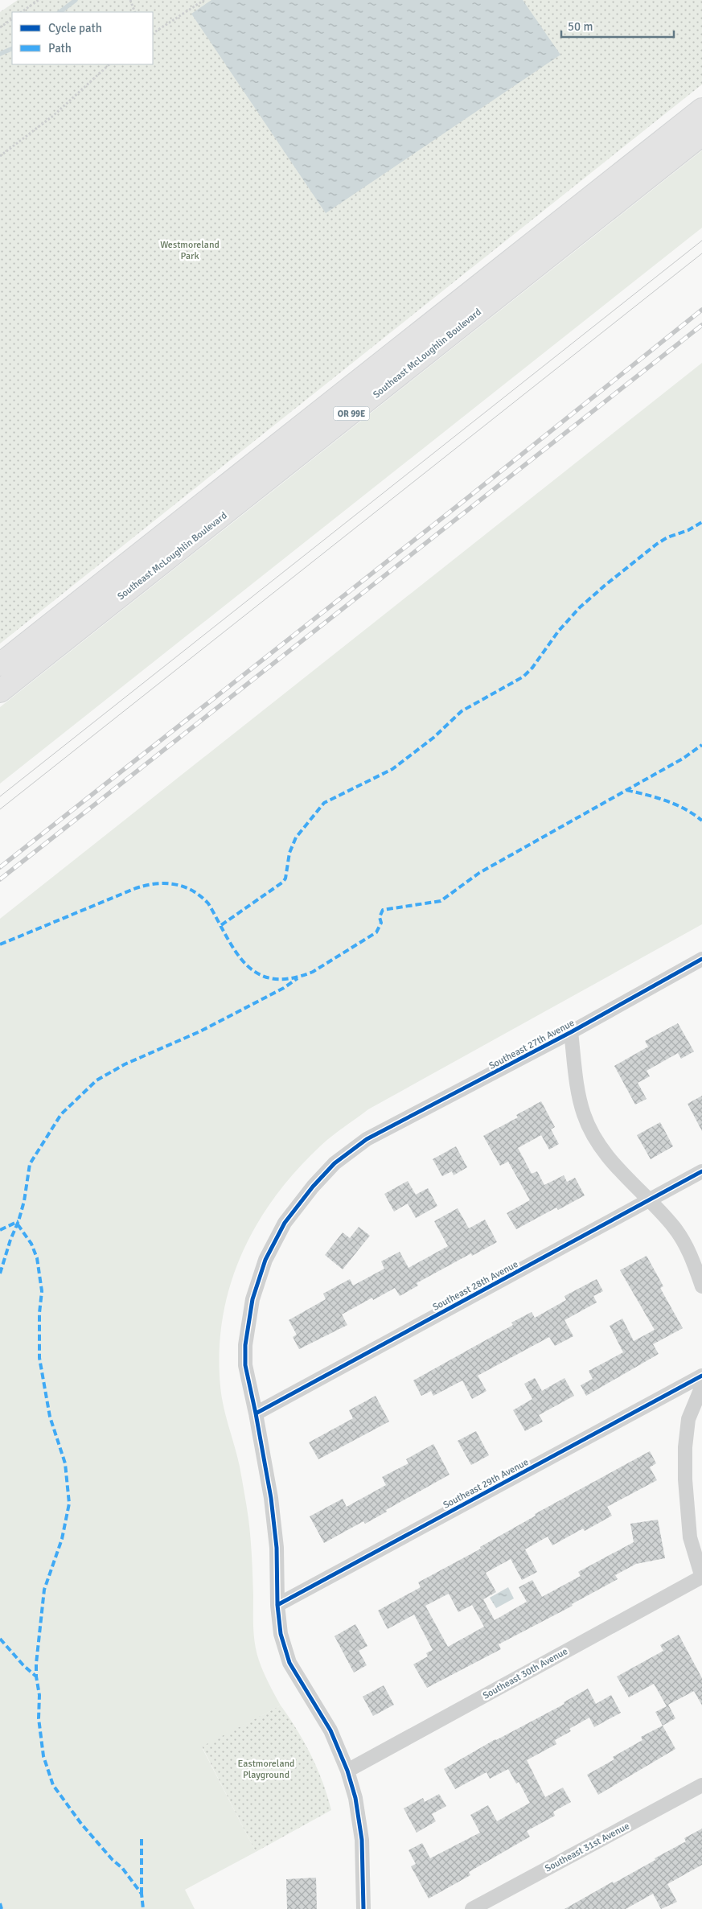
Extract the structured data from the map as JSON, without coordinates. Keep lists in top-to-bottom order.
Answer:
{
  "streets": {
    "highway": ["Southeast McLoughlin Boulevard", "OR 99E"],
    "street": [
      "Southeast 27th Avenue",
      "Southeast 28th Avenue",
      "Southeast 29th Avenue",
      "Southeast 30th Avenue",
      "Southeast 31st Avenue"
    ]
  },
  "crossings": [
    ["Southeast 27th Avenue", "Southeast 28th Avenue"],
    ["Southeast 27th Avenue", "Southeast 29th Avenue"],
    ["Southeast 27th Avenue", "Southeast 30th Avenue"]
  ],
  "parks": ["Westmoreland Park", "Eastmoreland Playground"],
  "legend": ["Cycle path", "Path"],
  "scale_bar": "50 m"
}
